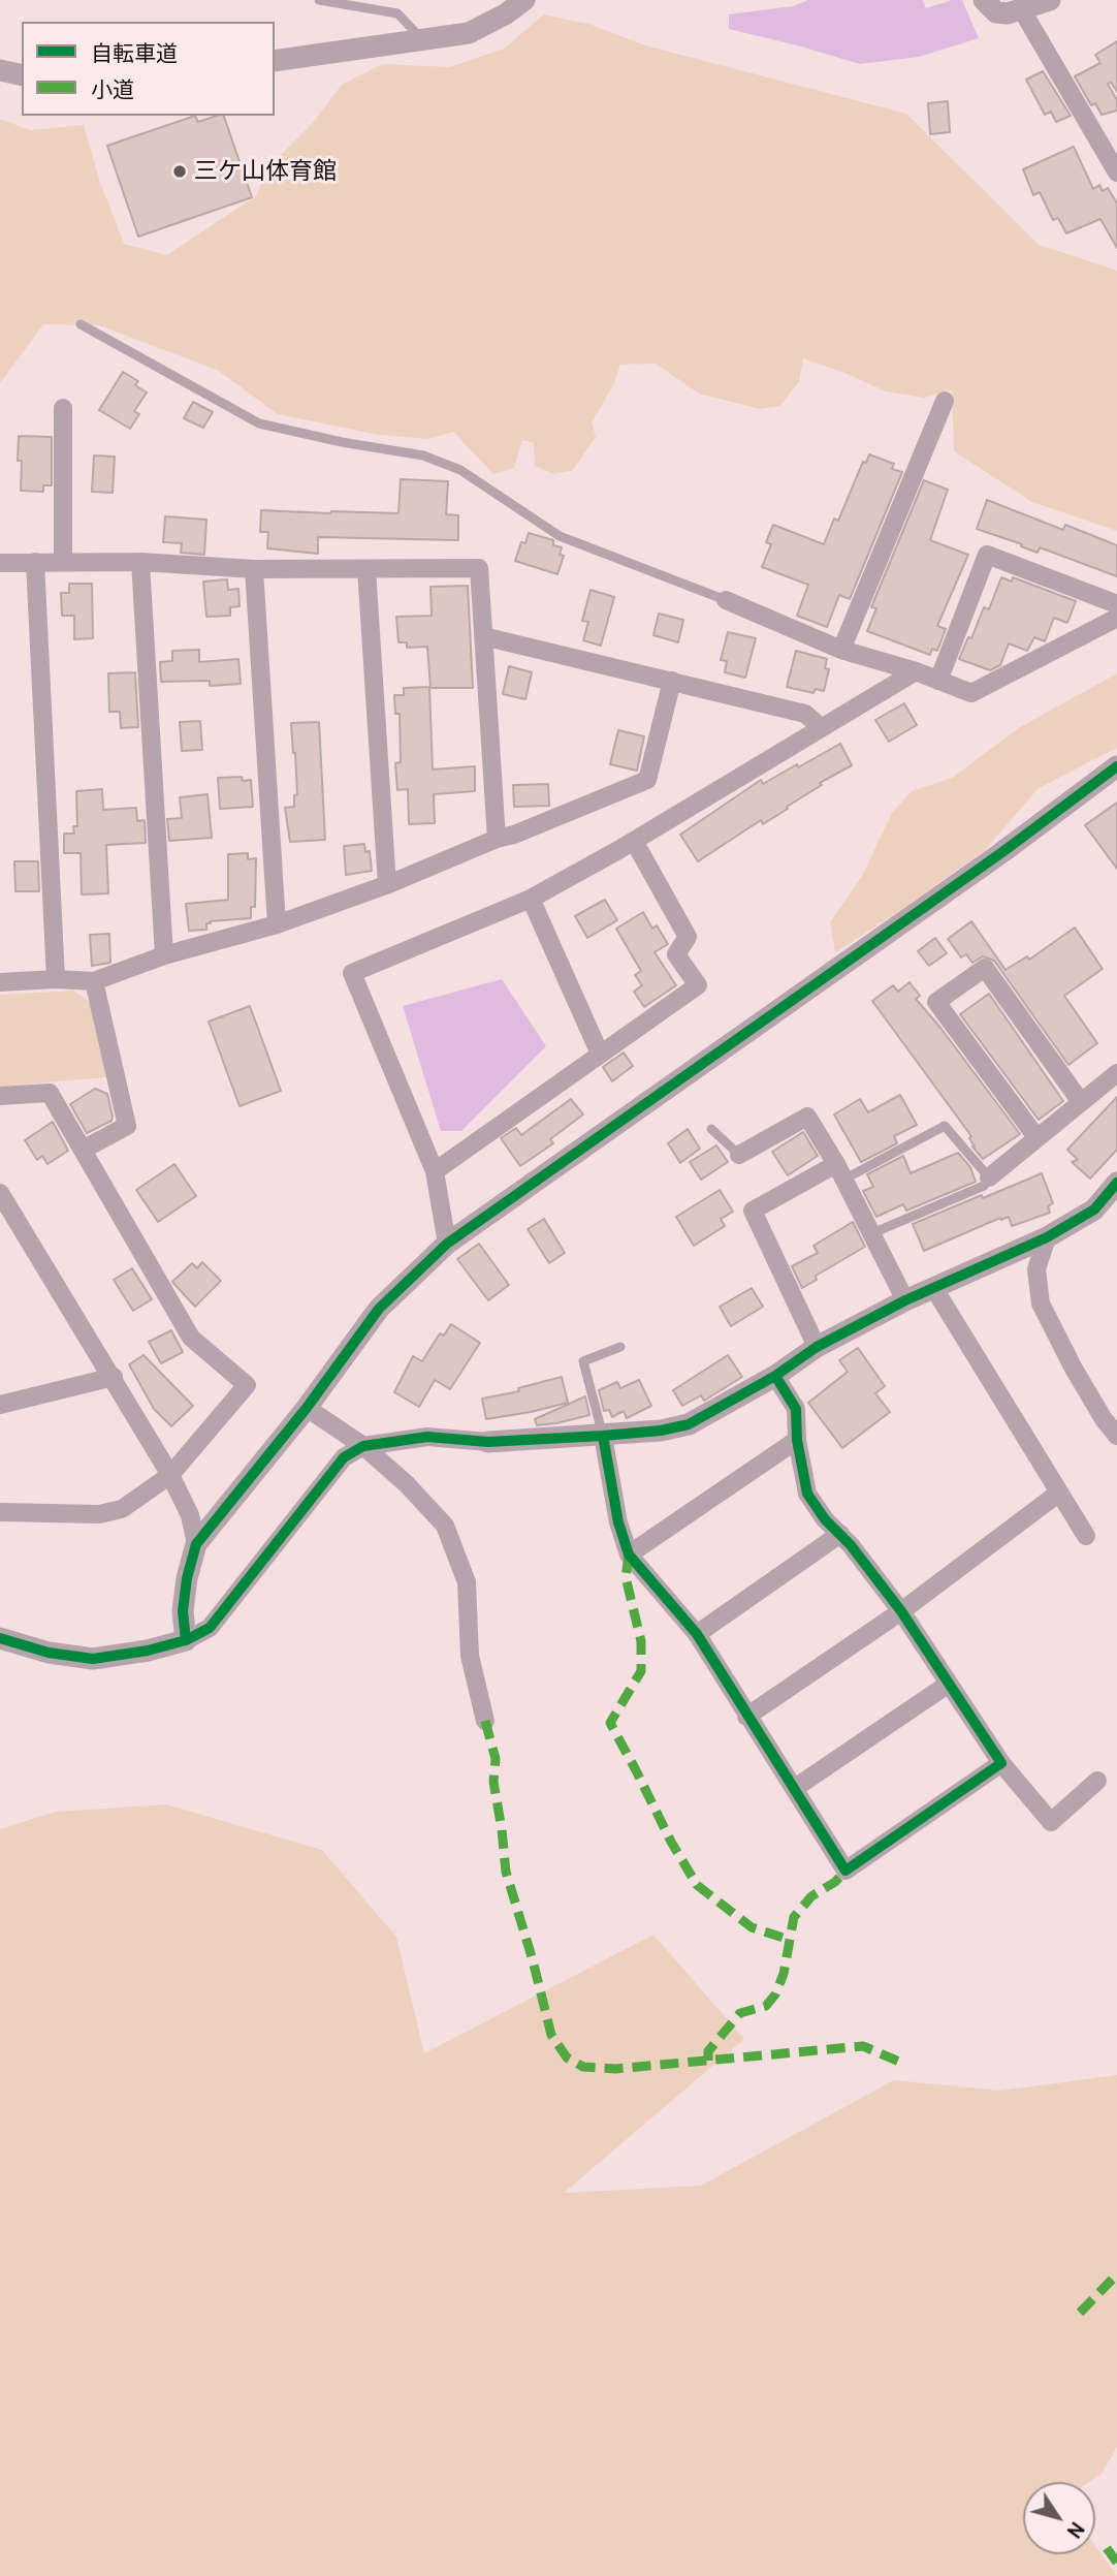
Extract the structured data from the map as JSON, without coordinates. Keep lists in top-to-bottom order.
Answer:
{
  "places": ["三ケ山体育館"],
  "legend": ["自転車道", "小道"],
  "north": "bottom right"
}
